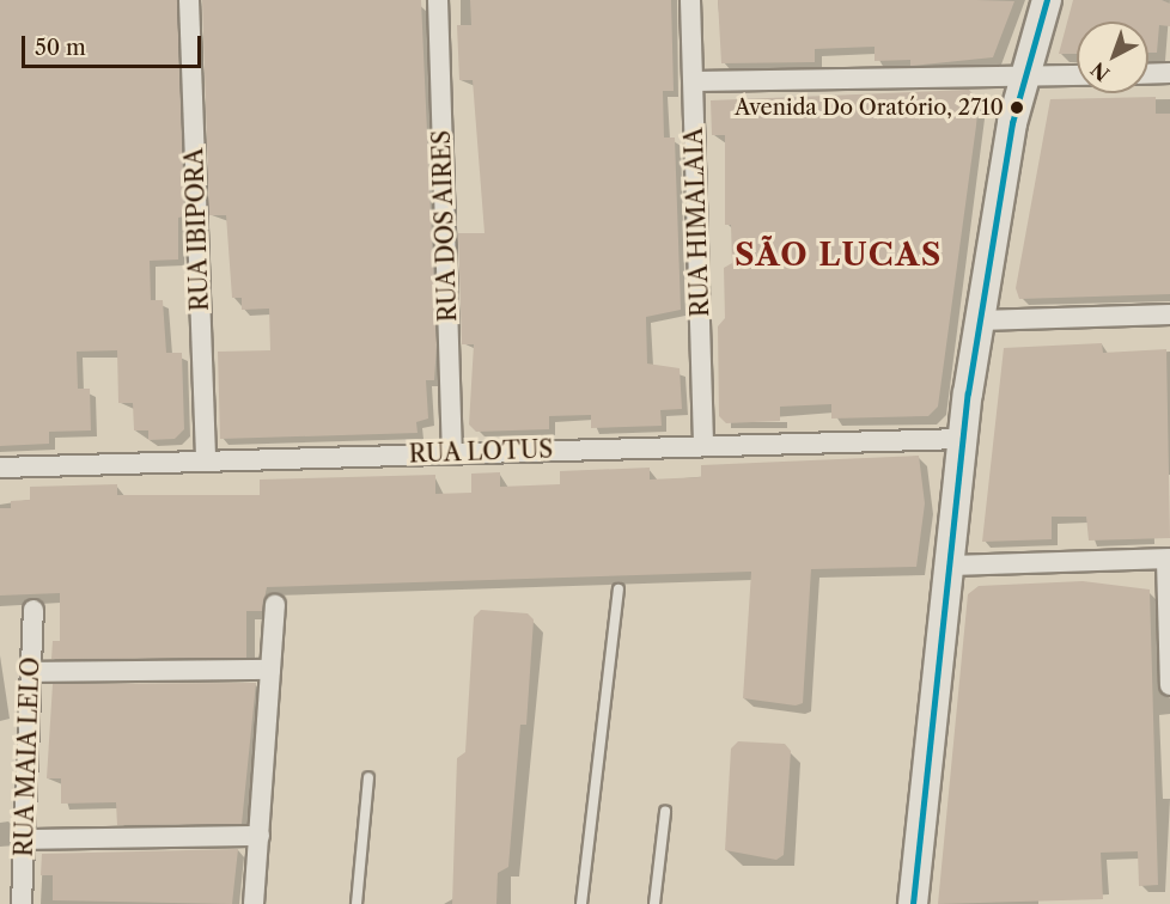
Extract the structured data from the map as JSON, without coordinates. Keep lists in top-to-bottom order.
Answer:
{
  "streets": {
    "street": [
      "RUA HIMALAIA",
      "RUA DOS AIRES",
      "RUA IBIPORA",
      "RUA LOTUS",
      "RUA MAIA LELO"
    ]
  },
  "crossings": [
    ["RUA HIMALAIA", "RUA LOTUS"],
    ["RUA DOS AIRES", "RUA LOTUS"],
    ["RUA IBIPORA", "RUA LOTUS"]
  ],
  "districts": ["SÃO LUCAS"],
  "places": ["Avenida Do Oratório, 2710"],
  "scale_bar": "50 m",
  "north": "bottom left"
}
